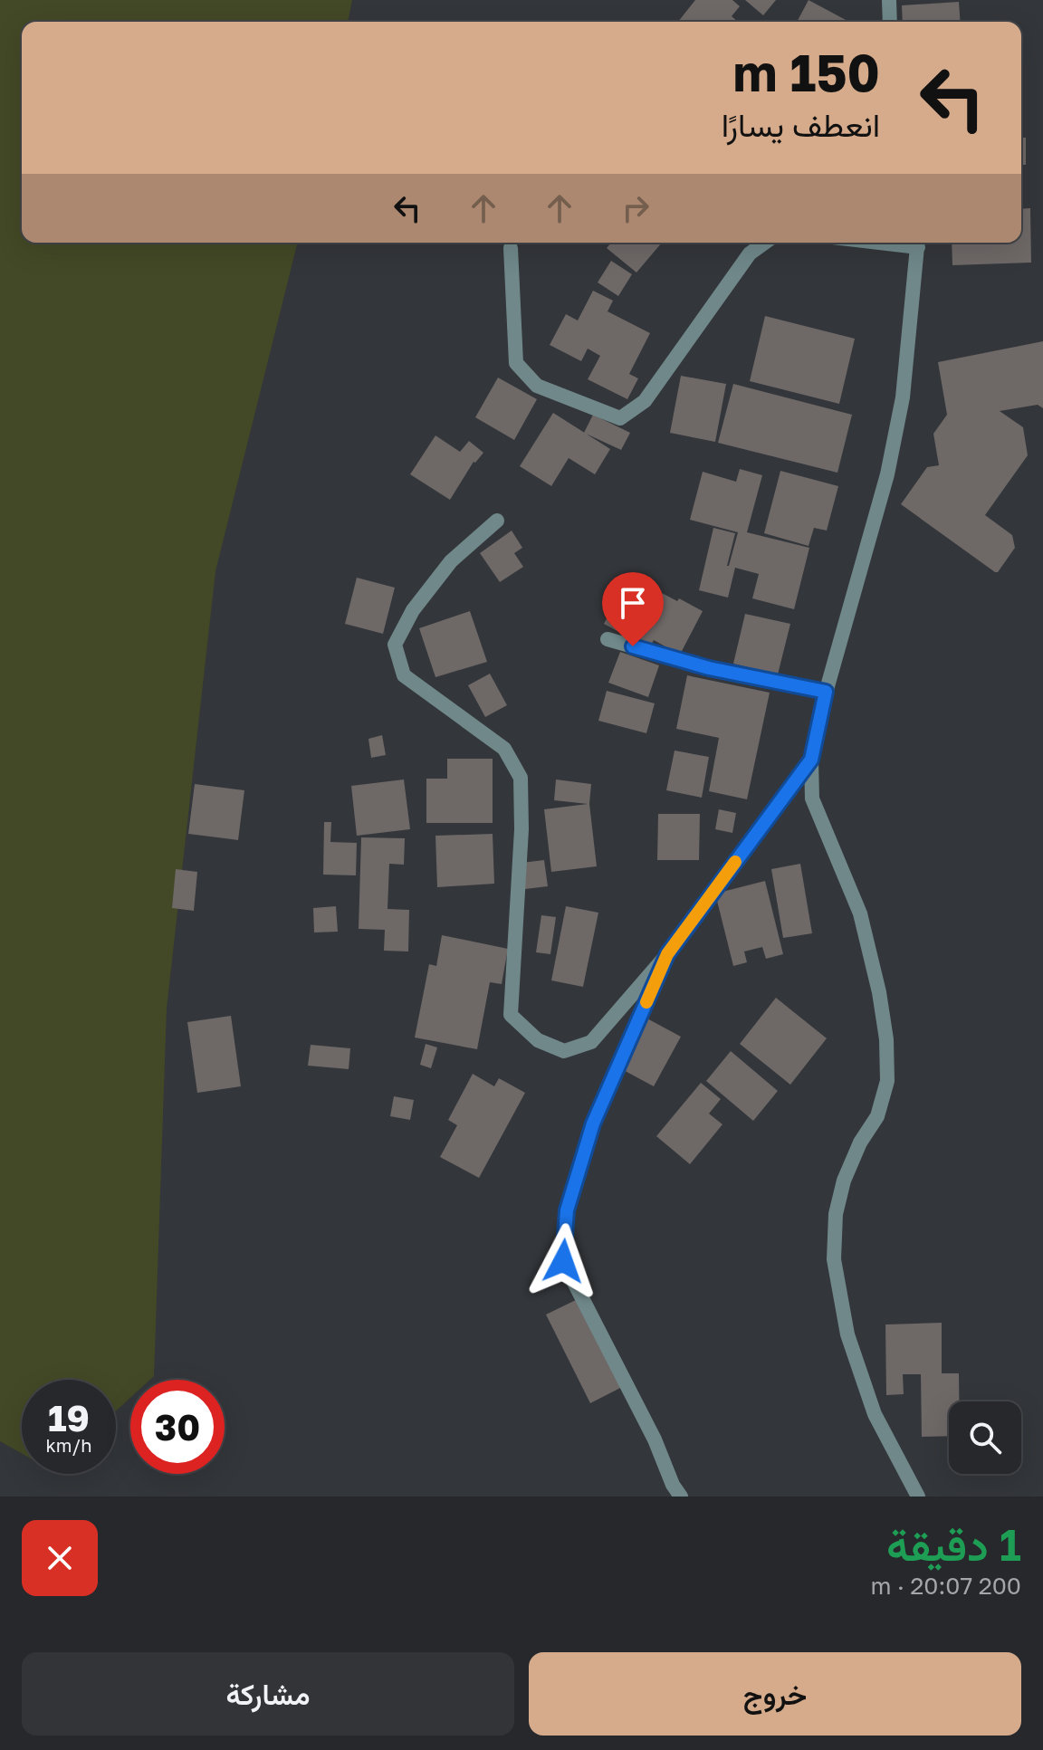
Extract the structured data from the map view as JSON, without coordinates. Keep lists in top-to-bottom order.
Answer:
{
  "page": {
    "turn": ["150 m", "انعطف يسارًا"],
    "speed": "19 km/h",
    "limit": "30",
    "heading": ["1 دقيقة", "200 m · 20:07"],
    "buttons": ["خروج", "مشاركة"]
  }
}
